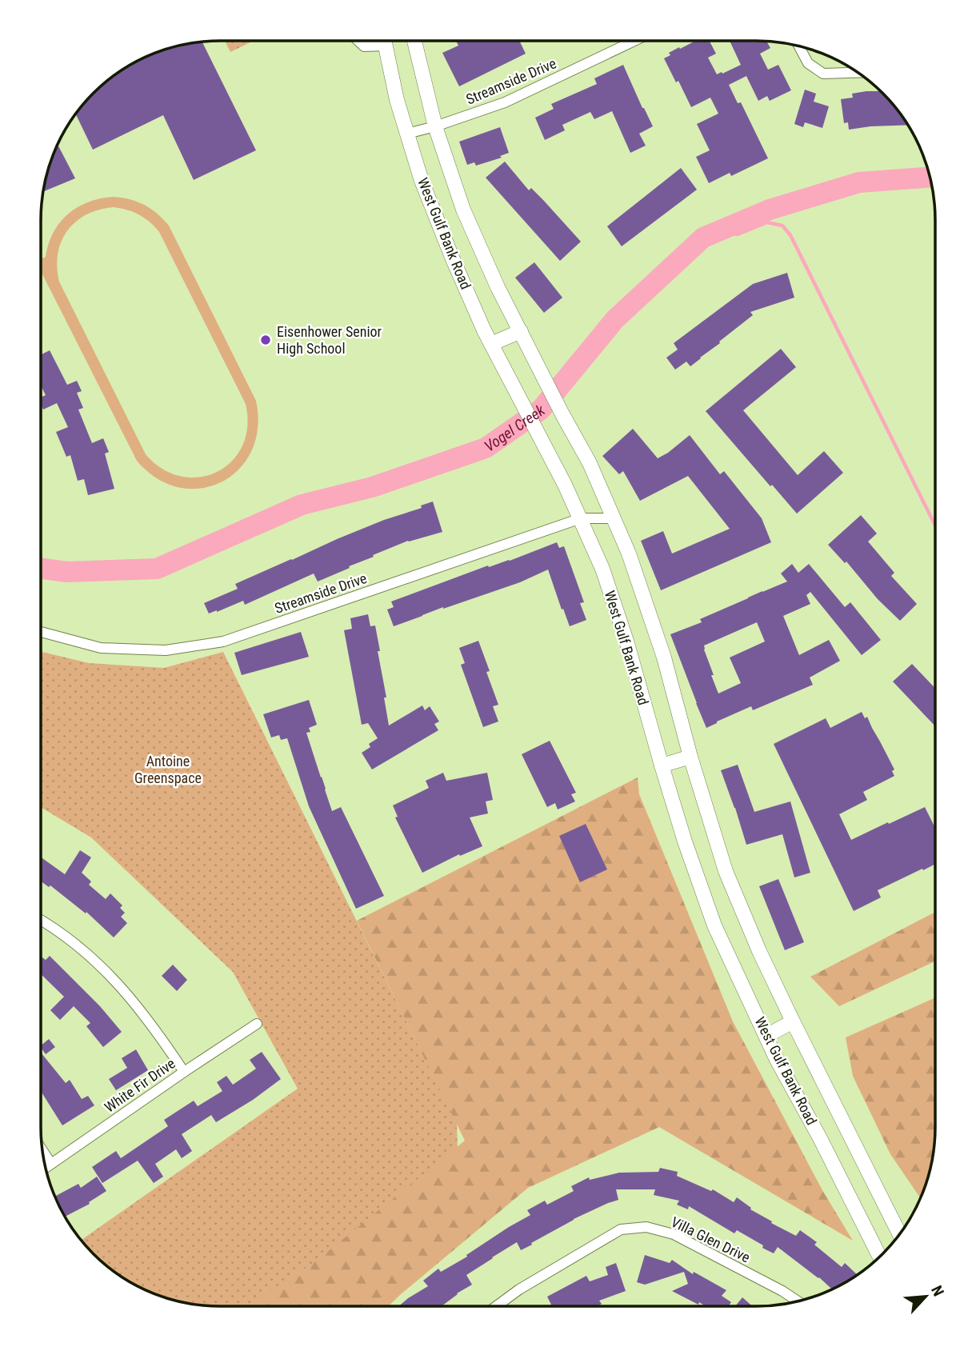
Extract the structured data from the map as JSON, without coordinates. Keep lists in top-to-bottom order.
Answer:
{
  "streets": {
    "main road": ["West Gulf Bank Road"],
    "street": ["Streamside Drive", "White Fir Drive", "Villa Glen Drive"]
  },
  "crossings": [
    ["Streamside Drive", "West Gulf Bank Road"]
  ],
  "water": ["Vogel Creek"],
  "parks": ["Antoine Greenspace"],
  "places": ["Eisenhower Senior High School"],
  "north": "top right"
}
